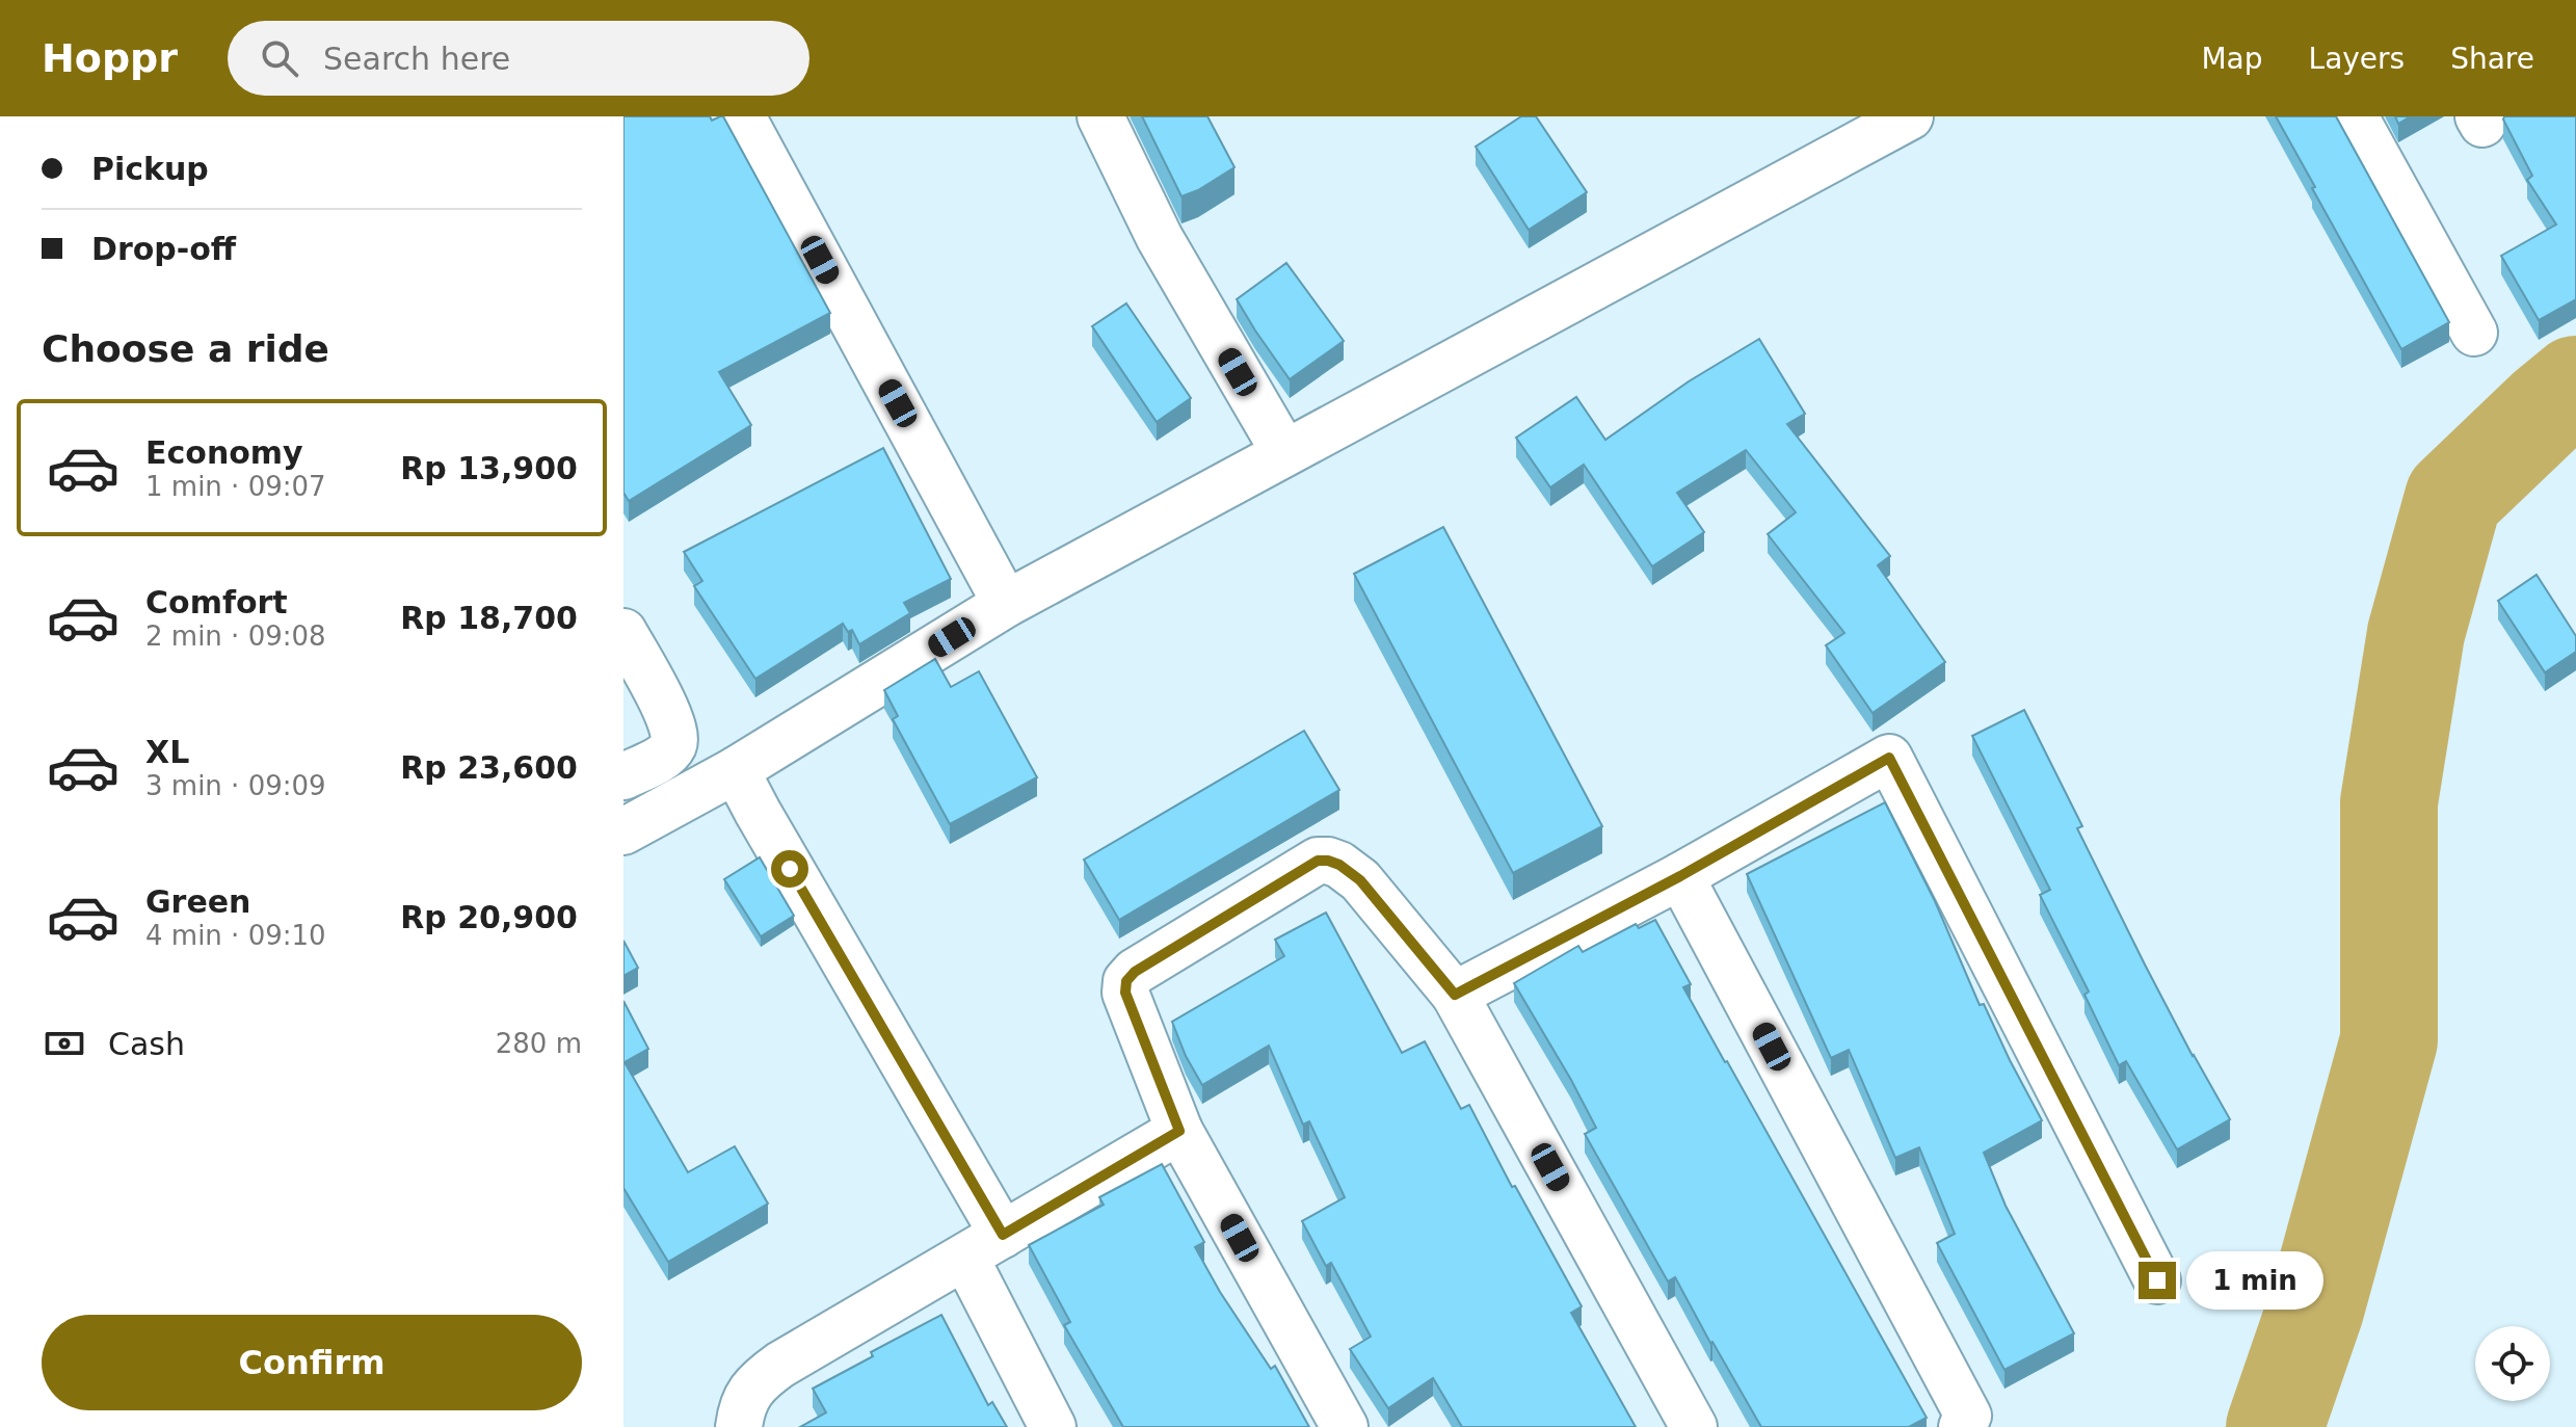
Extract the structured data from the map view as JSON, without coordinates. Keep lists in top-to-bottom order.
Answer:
{
  "page": {
    "header": "Hoppr",
    "search": "Search here",
    "nav": ["Map", "Layers", "Share"],
    "banner": ["Pickup", "Drop-off"],
    "heading": "Choose a ride",
    "list": [
      {
        "name": "Economy",
        "note": "1 min · 09:07",
        "value": "Rp 13,900"
      },
      {
        "name": "Comfort",
        "note": "2 min · 09:08",
        "value": "Rp 18,700"
      },
      {
        "name": "XL",
        "note": "3 min · 09:09",
        "value": "Rp 23,600"
      },
      {
        "name": "Green",
        "note": "4 min · 09:10",
        "value": "Rp 20,900"
      }
    ],
    "pay": ["Cash", "280 m"],
    "bubble": "1 min",
    "buttons": "Confirm"
  }
}
